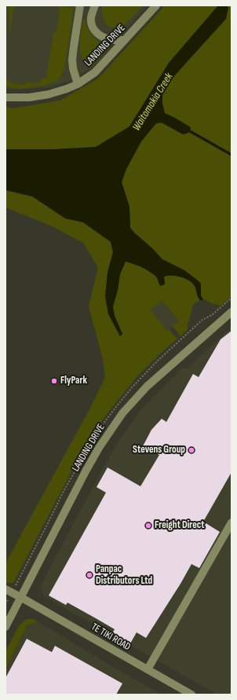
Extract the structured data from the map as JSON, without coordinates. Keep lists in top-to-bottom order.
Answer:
{
  "streets": {
    "street": ["LANDING DRIVE", "TE TIKI ROAD"]
  },
  "crossings": [
    ["LANDING DRIVE", "TE TIKI ROAD"]
  ],
  "water": ["Waitomokia Creek"],
  "places": [
    "FlyPark",
    "Stevens Group",
    "Freight Direct",
    "Panpac Distributors Ltd"
  ]
}
